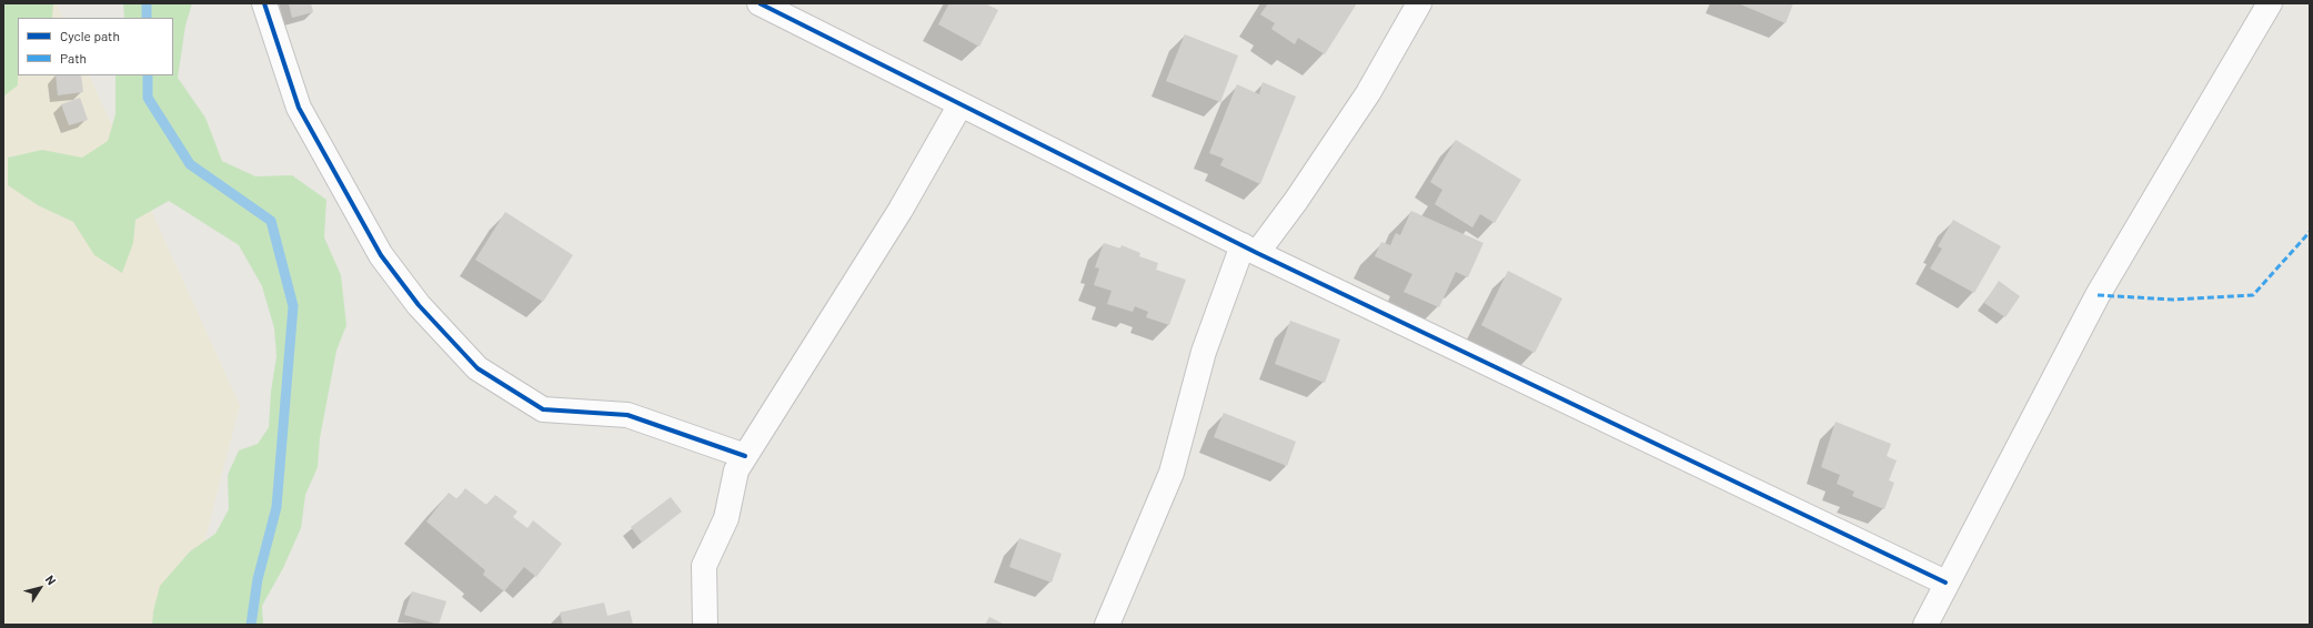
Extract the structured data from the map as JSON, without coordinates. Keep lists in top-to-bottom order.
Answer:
{
  "legend": ["Cycle path", "Path"],
  "north": "top right"
}
